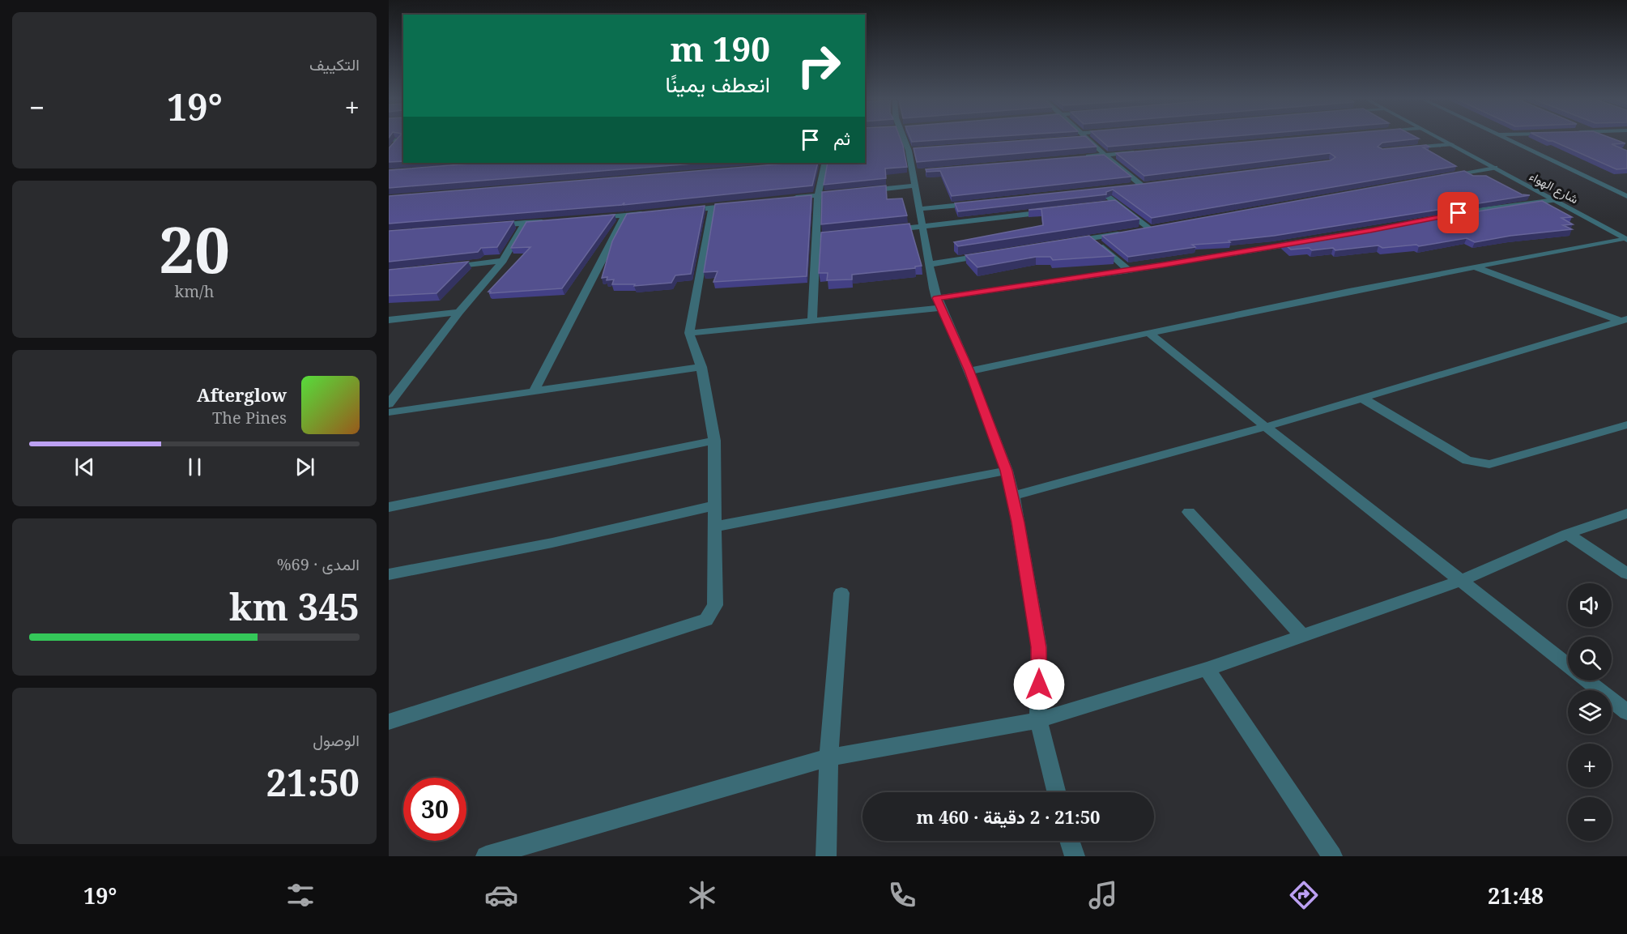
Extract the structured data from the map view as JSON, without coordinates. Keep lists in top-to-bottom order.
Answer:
{
  "streets": {
    "street": ["شارع الهواء"]
  },
  "page": {
    "tile": [
      "التكييف",
      ["20", "km/h"],
      ["المدى · 69%", "345 km"],
      ["الوصول", "21:50"]
    ],
    "turn": ["190 m", "انعطف يمينًا"],
    "heat": ["−", "19°", "+"],
    "then": "ثم",
    "song": ["Afterglow", "The Pines"],
    "map_buttons": ["+", "−"],
    "limit": "30",
    "trip": "21:50 · 2 دقيقة · 460 m",
    "tabs": ["21:48", "19°"]
  }
}
